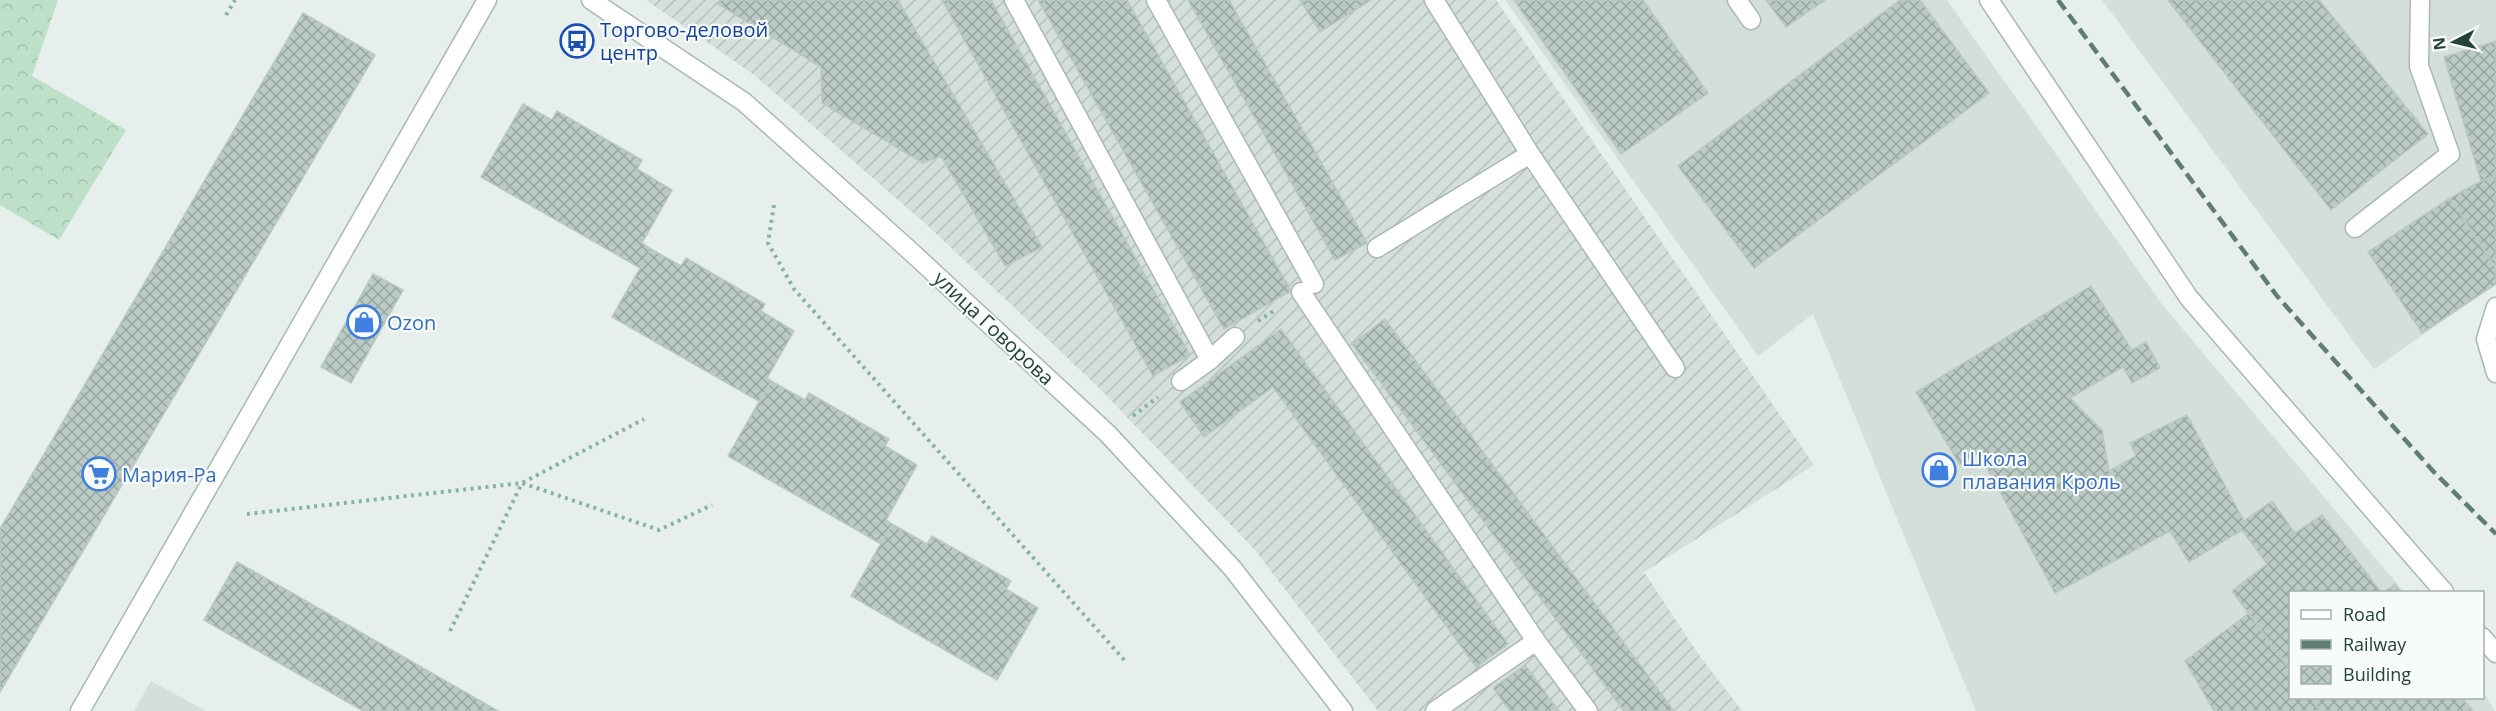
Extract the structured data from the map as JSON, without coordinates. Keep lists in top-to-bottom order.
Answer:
{
  "streets": {
    "street": ["улица Говорова"]
  },
  "places": {
    "bus stop": ["Торгово-деловой центр"],
    "shop": ["Ozon", "Школа плавания Кроль"],
    "supermarket": ["Мария-Ра"]
  },
  "legend": ["Road", "Railway", "Building"],
  "north": "left"
}
